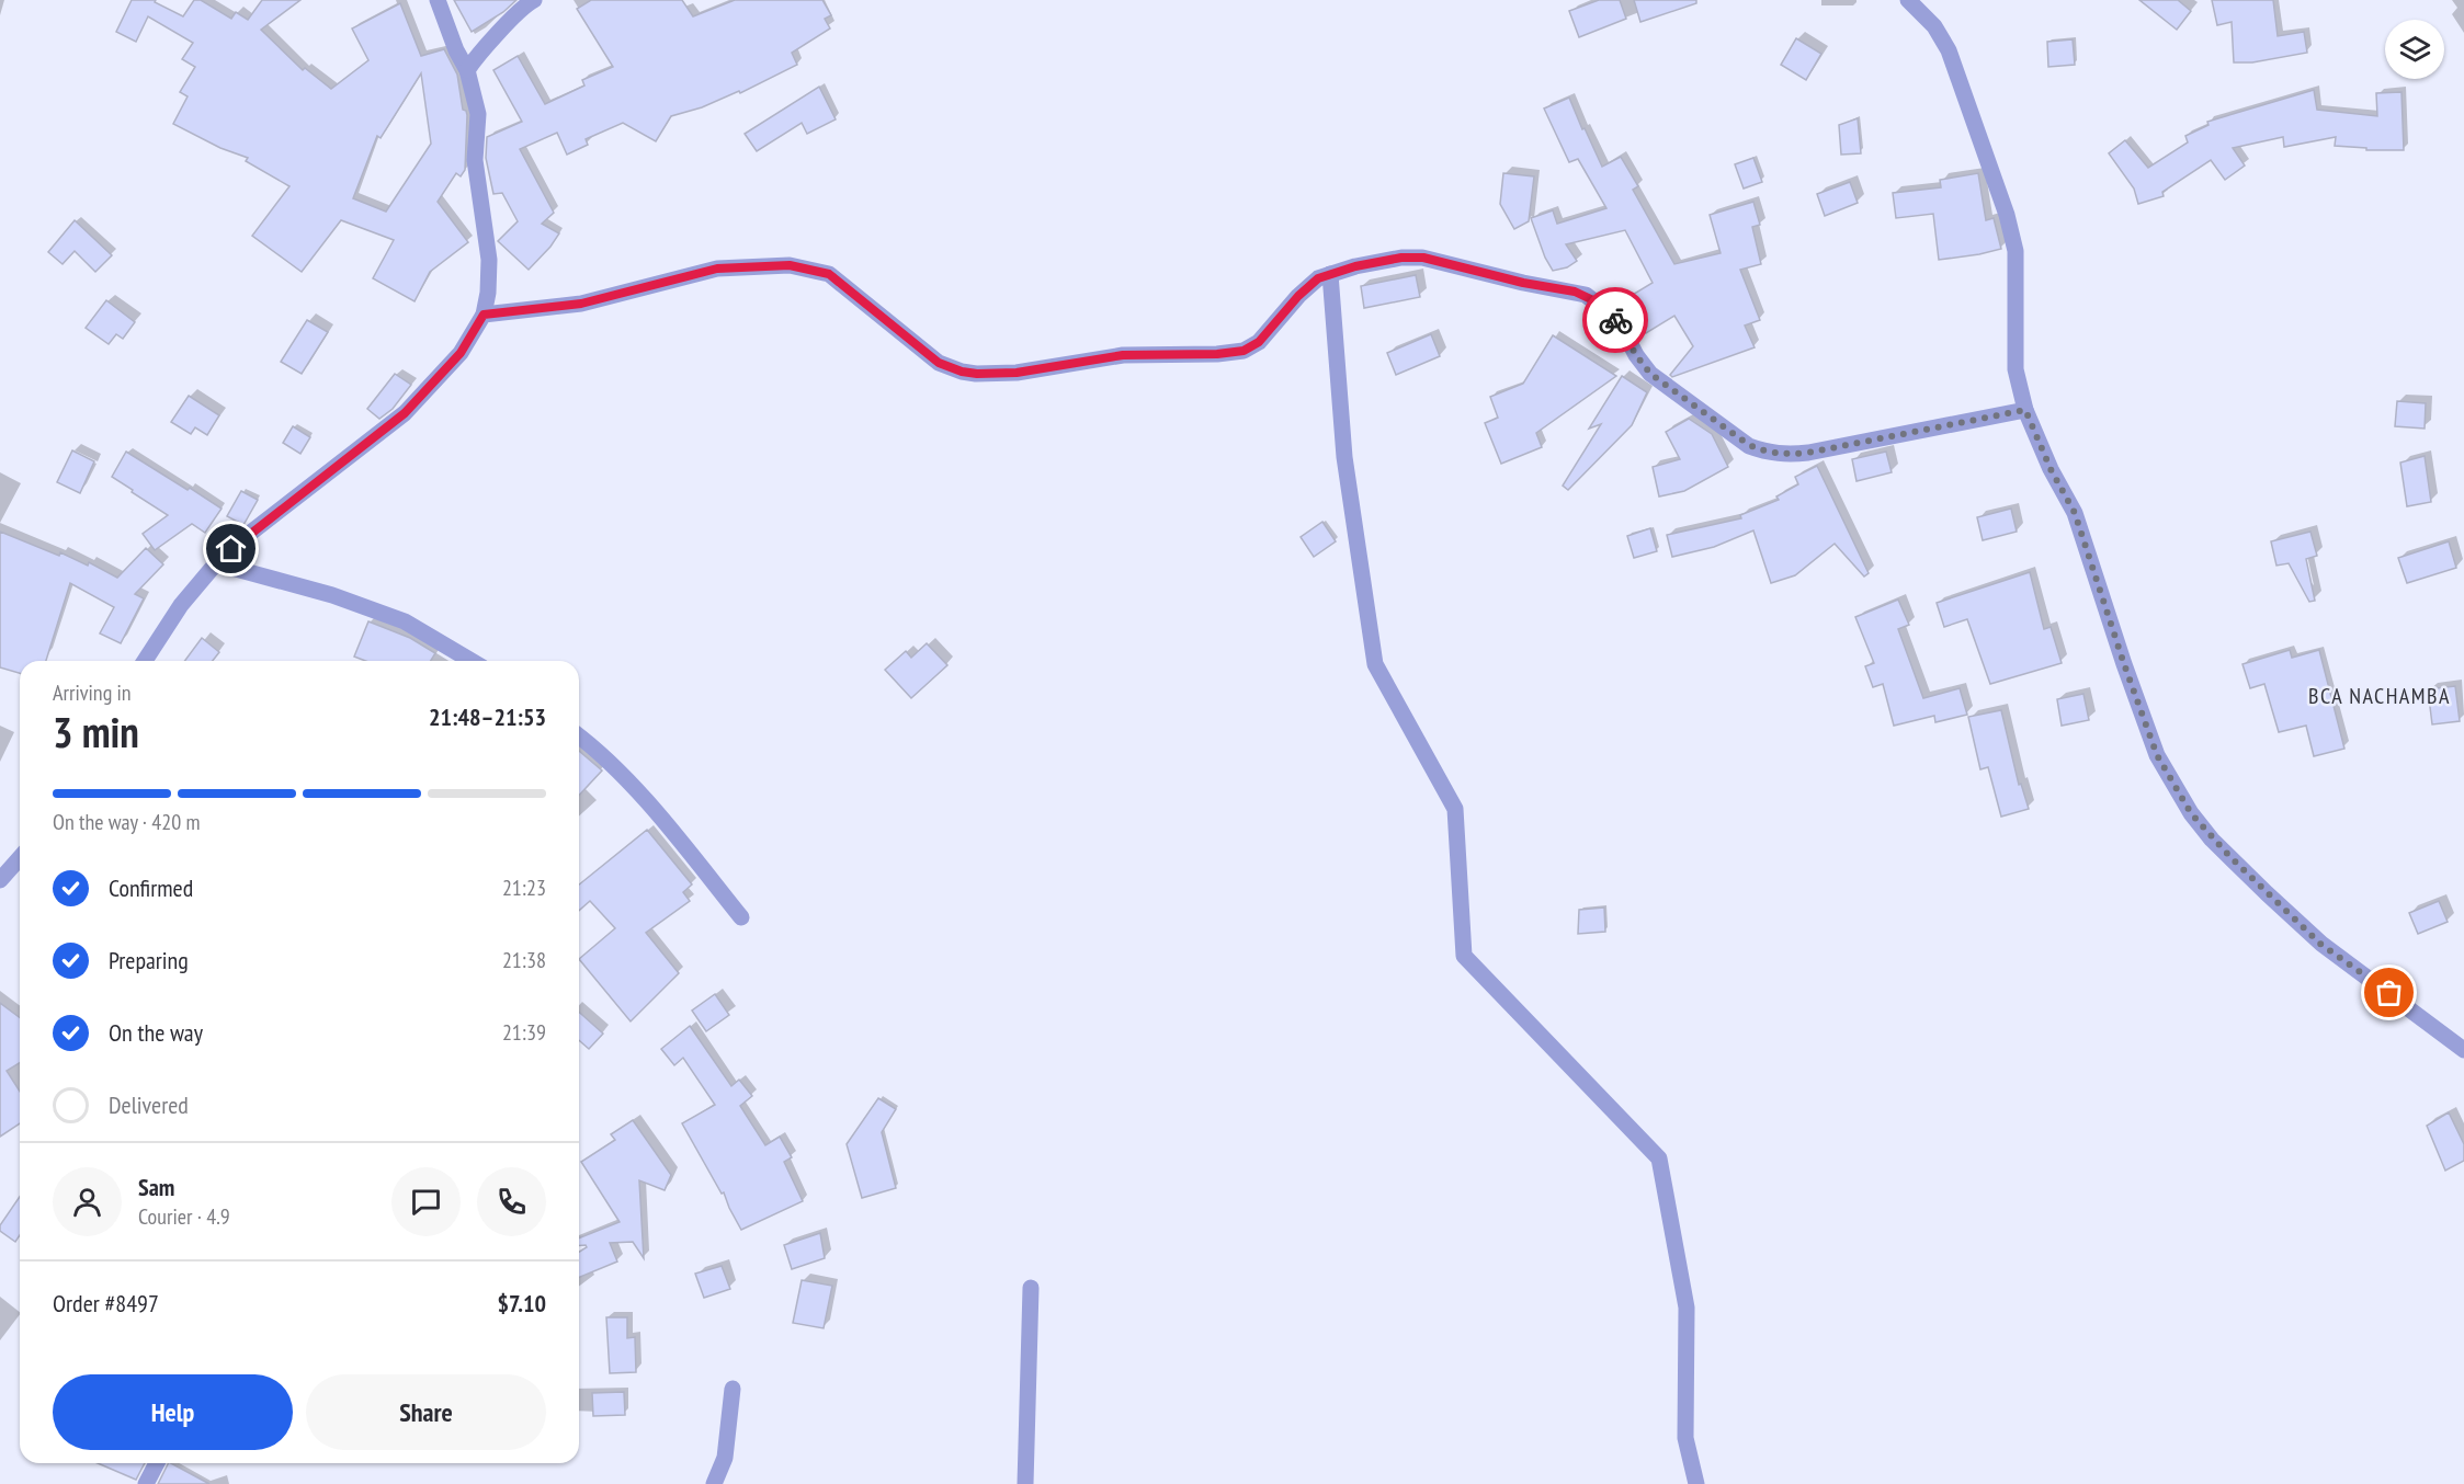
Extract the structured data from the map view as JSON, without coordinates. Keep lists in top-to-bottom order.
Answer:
{
  "districts": ["BCA NACHAMBA"],
  "page": {
    "heading": ["3 min", "Arriving in", "21:48–21:53"],
    "panel": [
      "Sam",
      "Courier · 4.9",
      "Order #8497",
      "$7.10"
    ],
    "bar": "On the way · 420 m",
    "list": [
      ["Confirmed", "21:23"],
      ["Preparing", "21:38"],
      ["On the way", "21:39"],
      "Delivered"
    ],
    "buttons": ["Help", "Share"]
  }
}
